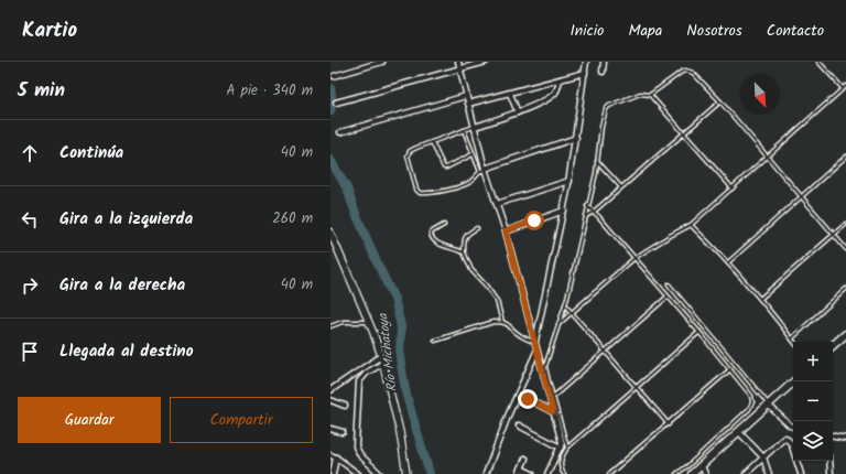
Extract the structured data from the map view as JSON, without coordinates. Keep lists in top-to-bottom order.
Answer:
{
  "water": ["Río Michatoya"],
  "north": "bottom right",
  "page": {
    "header": "Kartio",
    "nav": [
      "Inicio",
      "Mapa",
      "Nosotros",
      "Contacto"
    ],
    "heading": ["5 min", "A pie · 340 m"],
    "list": [
      ["Continúa", "40 m"],
      ["Gira a la izquierda", "260 m"],
      ["Gira a la derecha", "40 m"],
      "Llegada al destino"
    ],
    "map_buttons": ["+", "−"],
    "buttons": ["Guardar", "Compartir"]
  }
}
